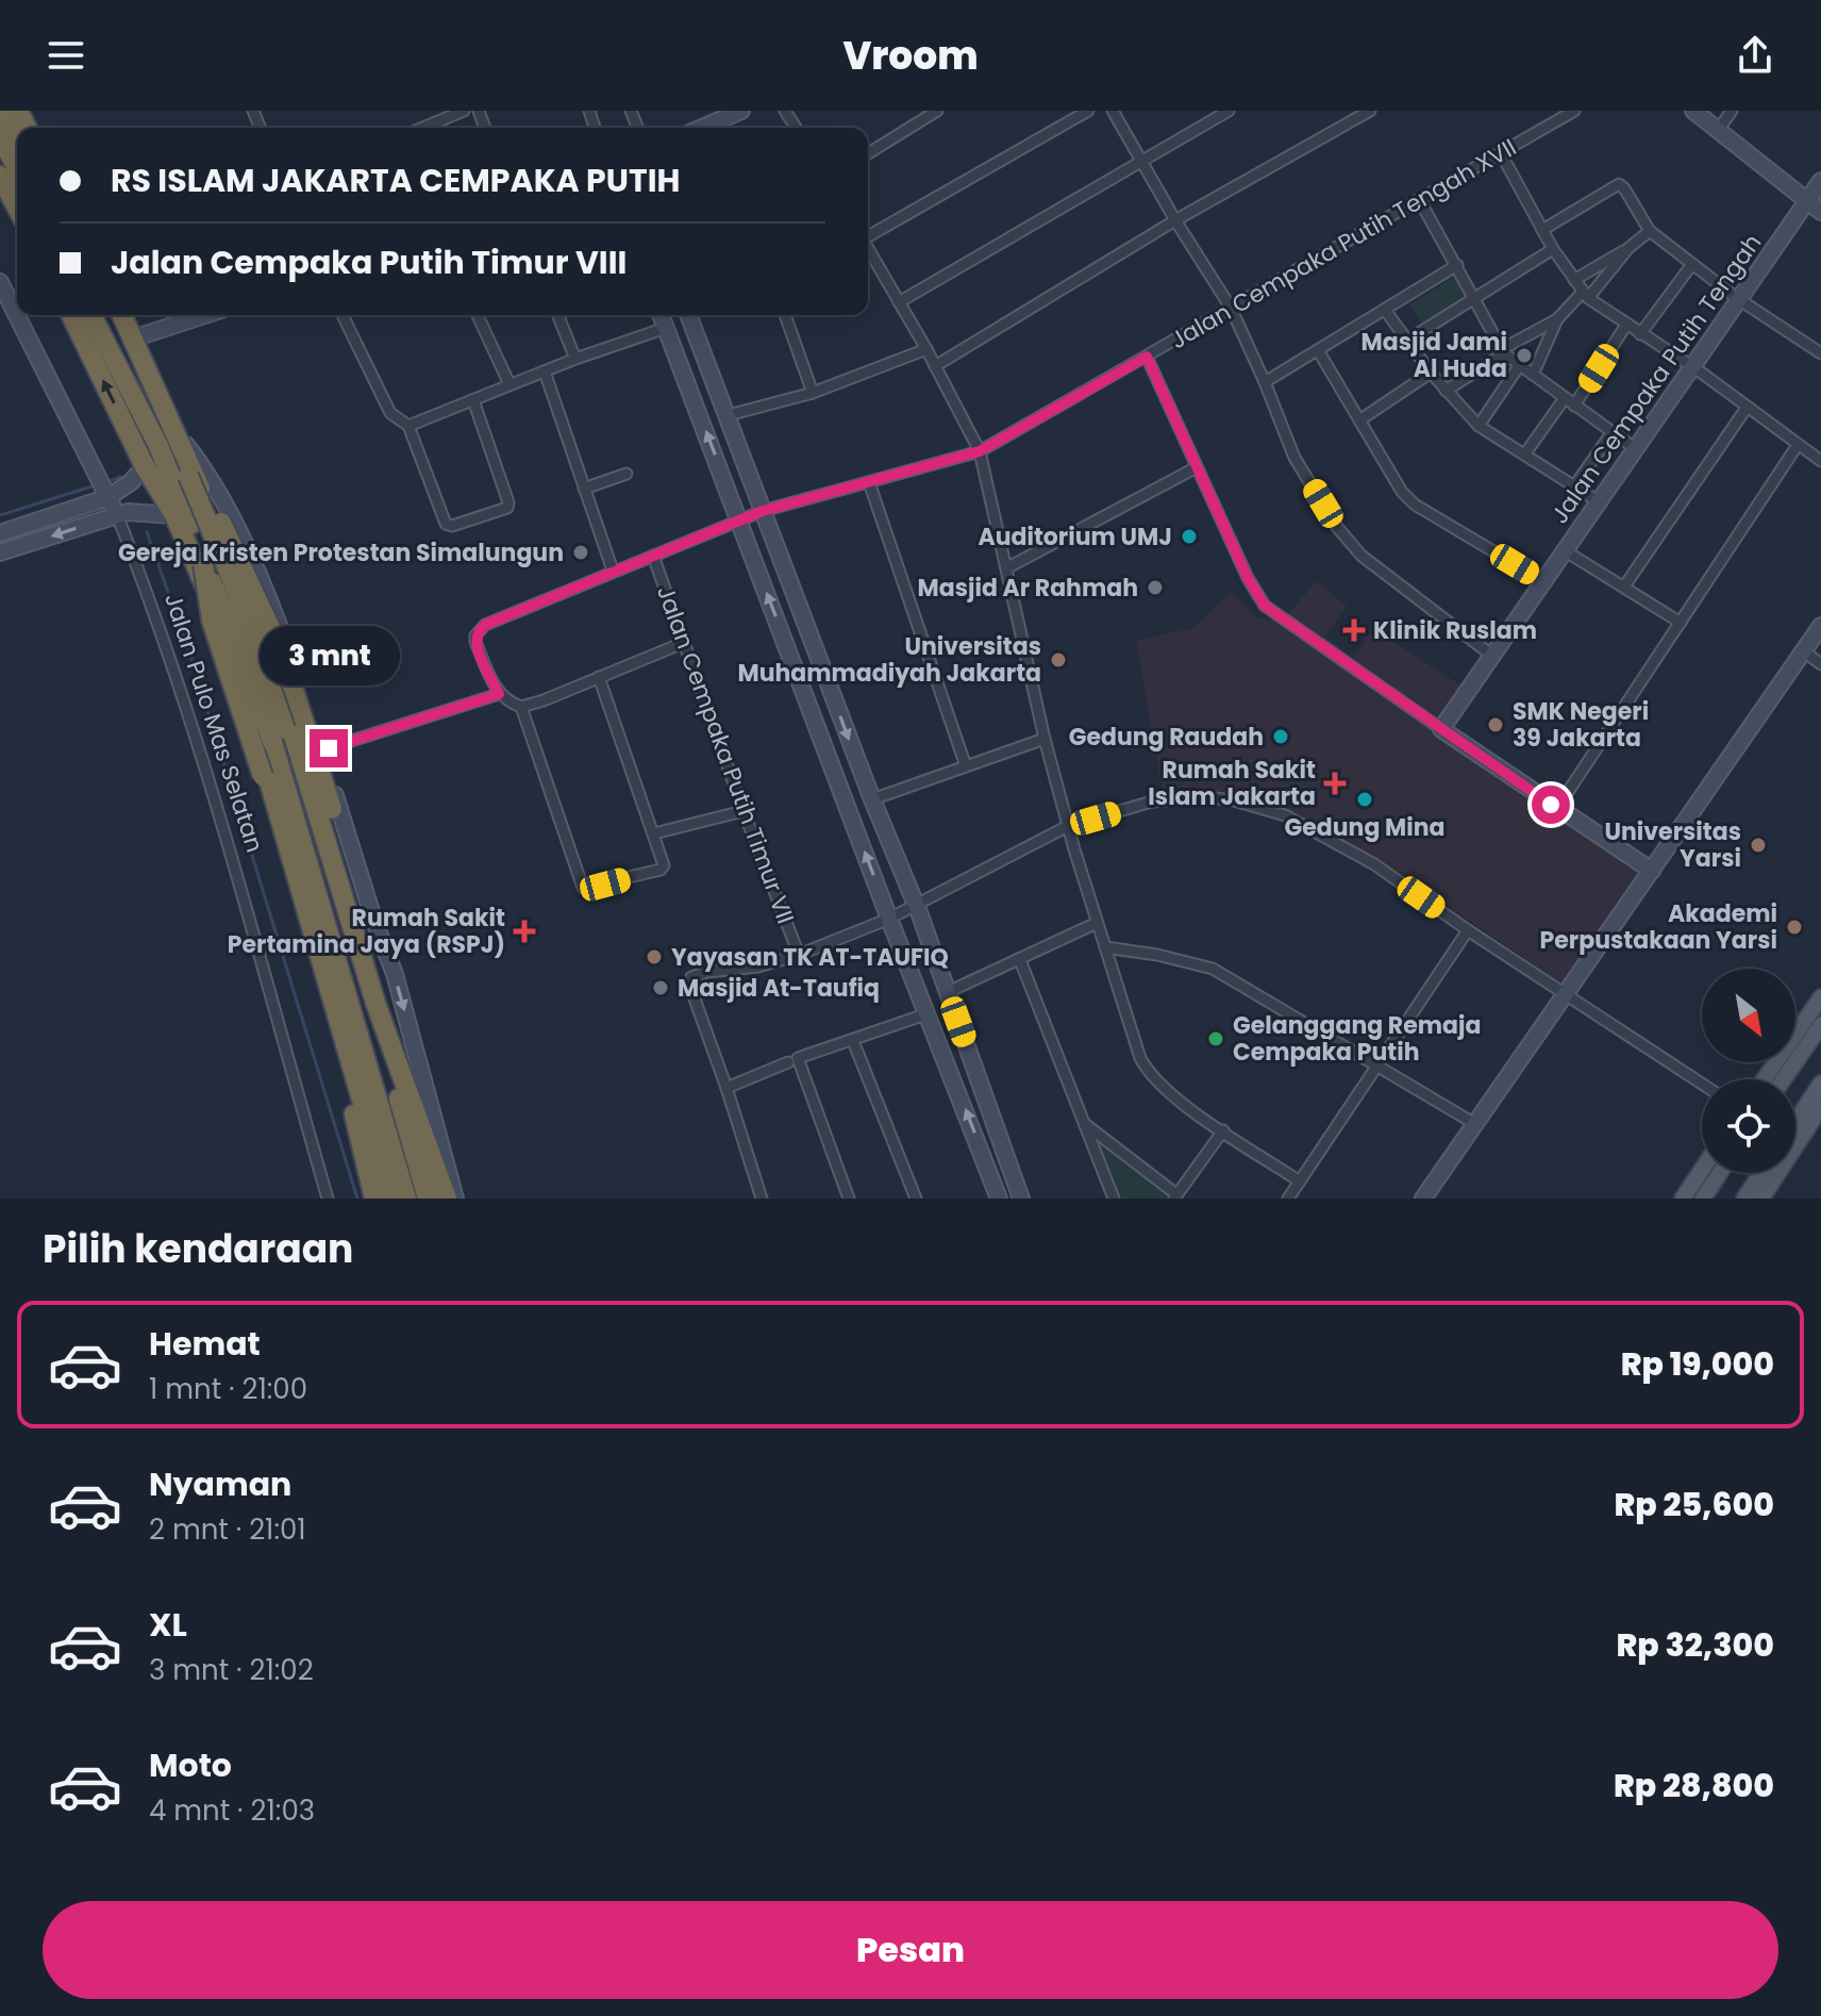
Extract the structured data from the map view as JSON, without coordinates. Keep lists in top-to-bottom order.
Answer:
{
  "streets": {
    "street": [
      "Jalan Cempaka Putih Tengah XVII",
      "Jalan Cempaka Putih Tengah",
      "Jalan Pulo Mas Selatan",
      "Jalan Cempaka Putih Timur VII"
    ]
  },
  "crossings": [
    ["Jalan Cempaka Putih Tengah XVII", "Jalan Cempaka Putih Timur VII"]
  ],
  "places": {
    "other": [
      "Masjid Jami Al Huda",
      "Auditorium UMJ",
      "Gereja Kristen Protestan Simalungun",
      "Masjid Ar Rahmah",
      "Universitas Muhammadiyah Jakarta",
      "SMK Negeri 39 Jakarta",
      "Gedung Raudah",
      "Gedung Mina",
      "Universitas Yarsi",
      "Akademi Perpustakaan Yarsi",
      "Yayasan TK AT-TAUFIQ",
      "Masjid At-Taufiq",
      "Gelanggang Remaja Cempaka Putih"
    ],
    "health": ["Klinik Ruslam", "Rumah Sakit Islam Jakarta", "Rumah Sakit Pertamina Jaya (RSPJ)"]
  },
  "north": "bottom right",
  "page": {
    "header": "Vroom",
    "banner": ["RS ISLAM JAKARTA CEMPAKA PUTIH", "Jalan Cempaka Putih Timur VIII"],
    "bubble": "3 mnt",
    "heading": "Pilih kendaraan",
    "list": [
      {
        "name": "Hemat",
        "note": "1 mnt · 21:00",
        "value": "Rp 19,000"
      },
      {
        "name": "Nyaman",
        "note": "2 mnt · 21:01",
        "value": "Rp 25,600"
      },
      {
        "name": "XL",
        "note": "3 mnt · 21:02",
        "value": "Rp 32,300"
      },
      {
        "name": "Moto",
        "note": "4 mnt · 21:03",
        "value": "Rp 28,800"
      }
    ],
    "buttons": "Pesan"
  }
}
